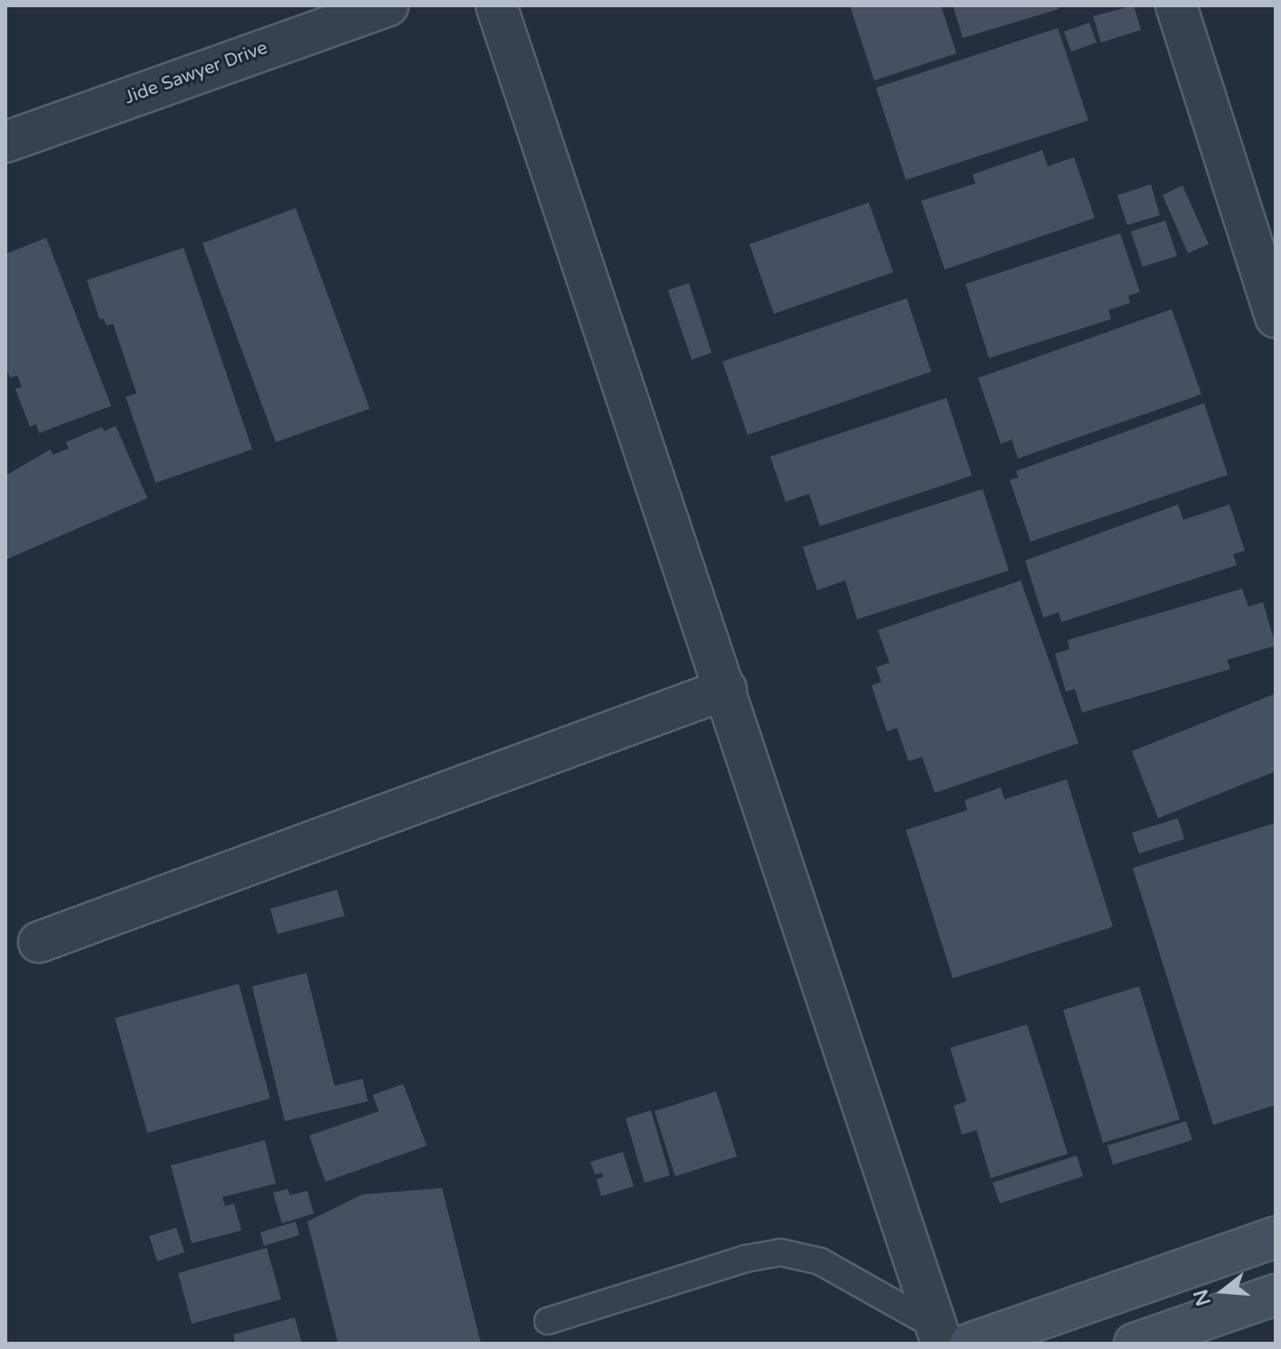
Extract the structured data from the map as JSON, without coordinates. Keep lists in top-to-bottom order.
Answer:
{
  "streets": {
    "street": ["Jide Sawyer Drive"]
  },
  "north": "left"
}
